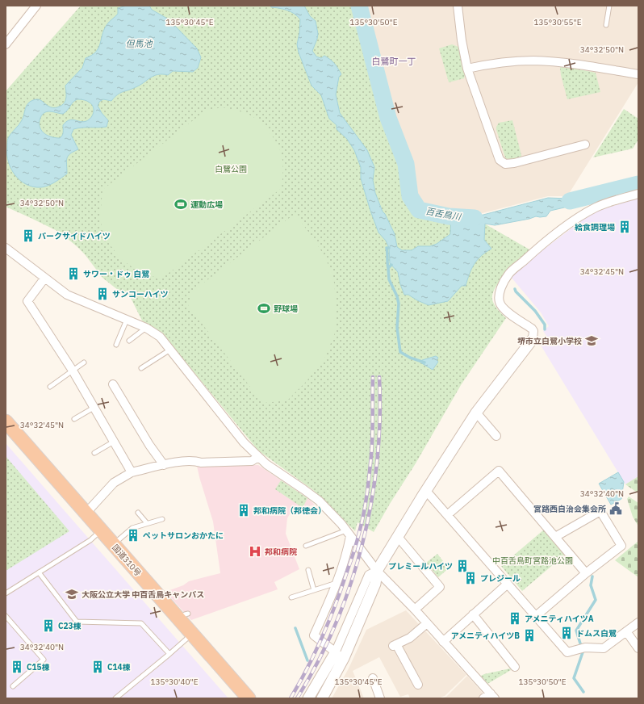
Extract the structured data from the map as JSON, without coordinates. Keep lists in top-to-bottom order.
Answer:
{
  "streets": {
    "highway": ["国道310号"]
  },
  "districts": ["白鷺町一丁"],
  "water": ["但馬池", "百舌鳥川"],
  "parks": ["白鷺公園", "中百舌鳥町宮路池公園"],
  "places": {
    "sports": ["運動広場", "野球場"],
    "building": [
      "給食調理場",
      "パークサイドハイツ",
      "サワー・ドゥ 白鷺",
      "サンコーハイツ",
      "邦和病院（邦徳会）",
      "ペットサロンおかたに",
      "プレミールハイツ",
      "プレジール",
      "アメニティハイツA",
      "C23棟",
      "ドムス白鷺",
      "アメニティハイツB",
      "C15棟",
      "C14棟"
    ],
    "school or university": ["堺市立白鷺小学校", "大阪公立大学 中百舌鳥キャンパス"],
    "public building": ["宮路西自治会集会所"],
    "hospital": ["邦和病院"]
  },
  "coordinates": [
    "135°30'55\"E",
    "135°30'45\"E",
    "135°30'50\"E",
    "34°32'50\"N",
    "34°32'45\"N",
    "34°32'40\"N",
    "135°30'40\"E"
  ]
}
